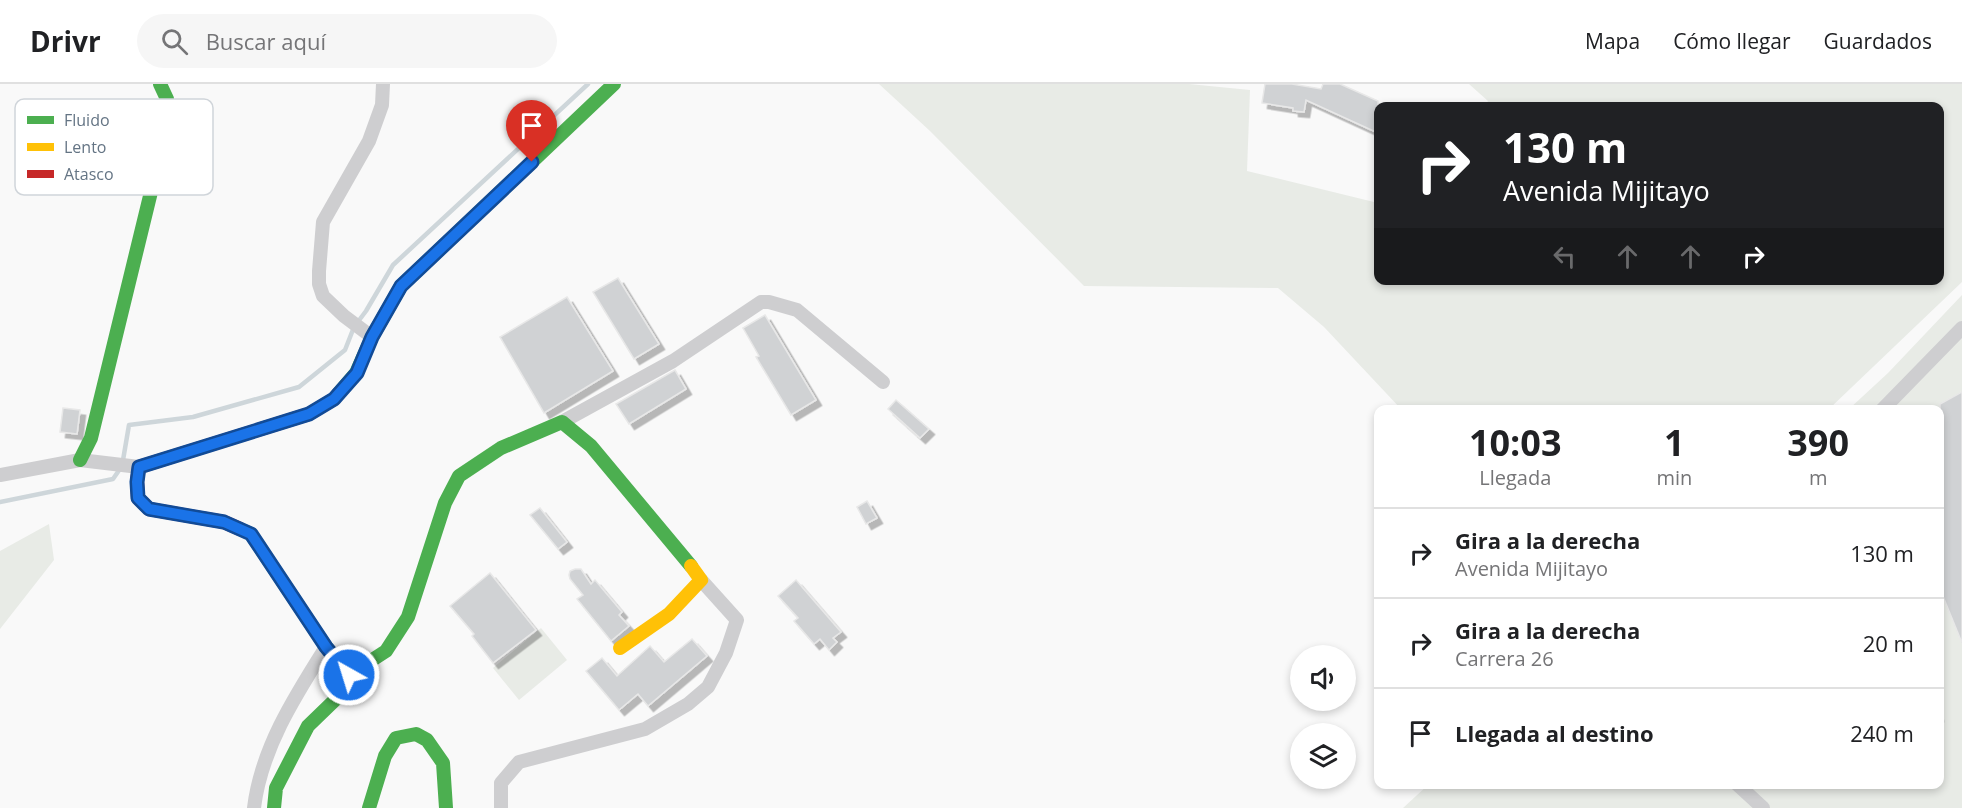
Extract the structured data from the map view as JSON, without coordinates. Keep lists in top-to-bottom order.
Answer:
{
  "legend": ["Fluido", "Lento", "Atasco"],
  "page": {
    "header": "Drivr",
    "search": "Buscar aquí",
    "nav": ["Mapa", "Cómo llegar", "Guardados"],
    "turn": ["130 m", "Avenida Mijitayo"],
    "eta": [
      "10:03",
      "Llegada",
      "1",
      "min",
      "390",
      "m"
    ],
    "list": [
      {
        "name": "Gira a la derecha",
        "note": "Avenida Mijitayo",
        "value": "130 m"
      },
      {
        "name": "Gira a la derecha",
        "note": "Carrera 26",
        "value": "20 m"
      },
      {
        "name": "Llegada al destino",
        "value": "240 m"
      }
    ]
  }
}
